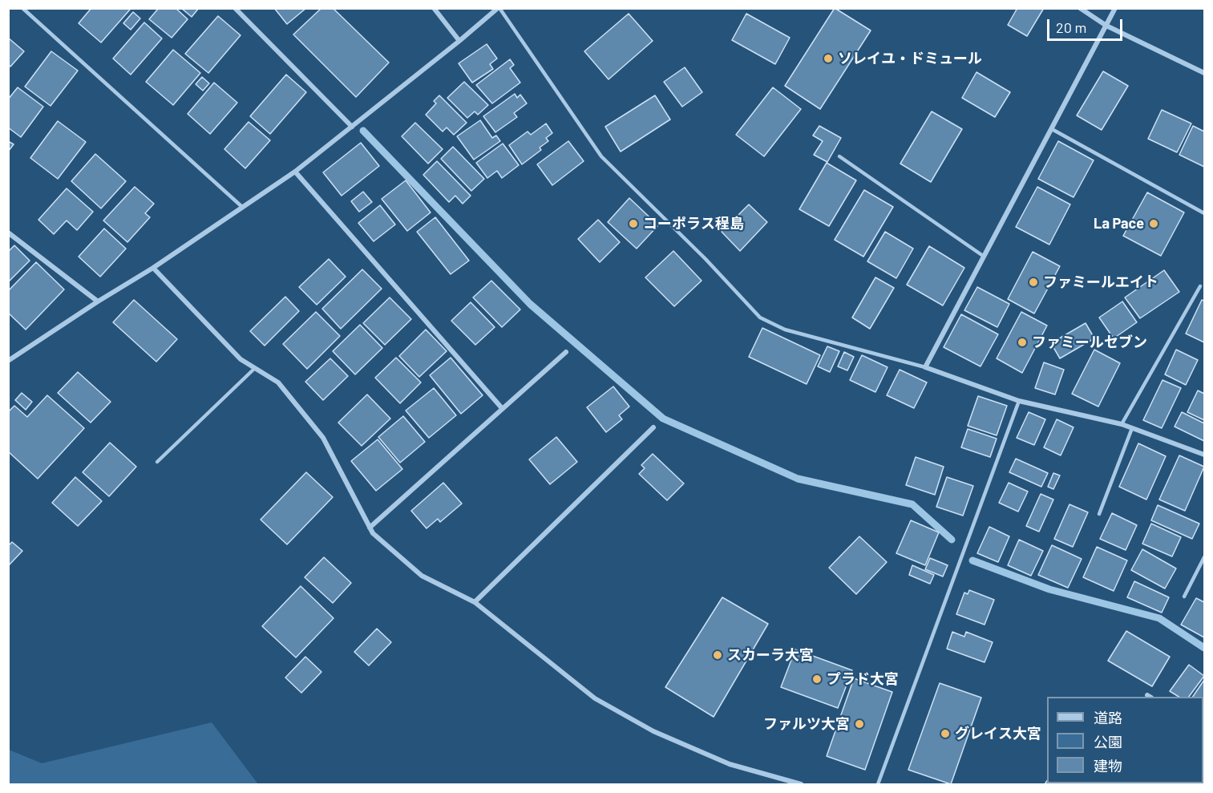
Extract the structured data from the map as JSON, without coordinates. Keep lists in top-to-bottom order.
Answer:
{
  "places": [
    "ソレイユ・ドミュール",
    "コーポラス程島",
    "La Pace",
    "ファミールエイト",
    "ファミールセブン",
    "スカーラ大宮",
    "プラド大宮",
    "ファルツ大宮",
    "グレイス大宮"
  ],
  "legend": ["道路", "公園", "建物"],
  "scale_bar": "20 m"
}
